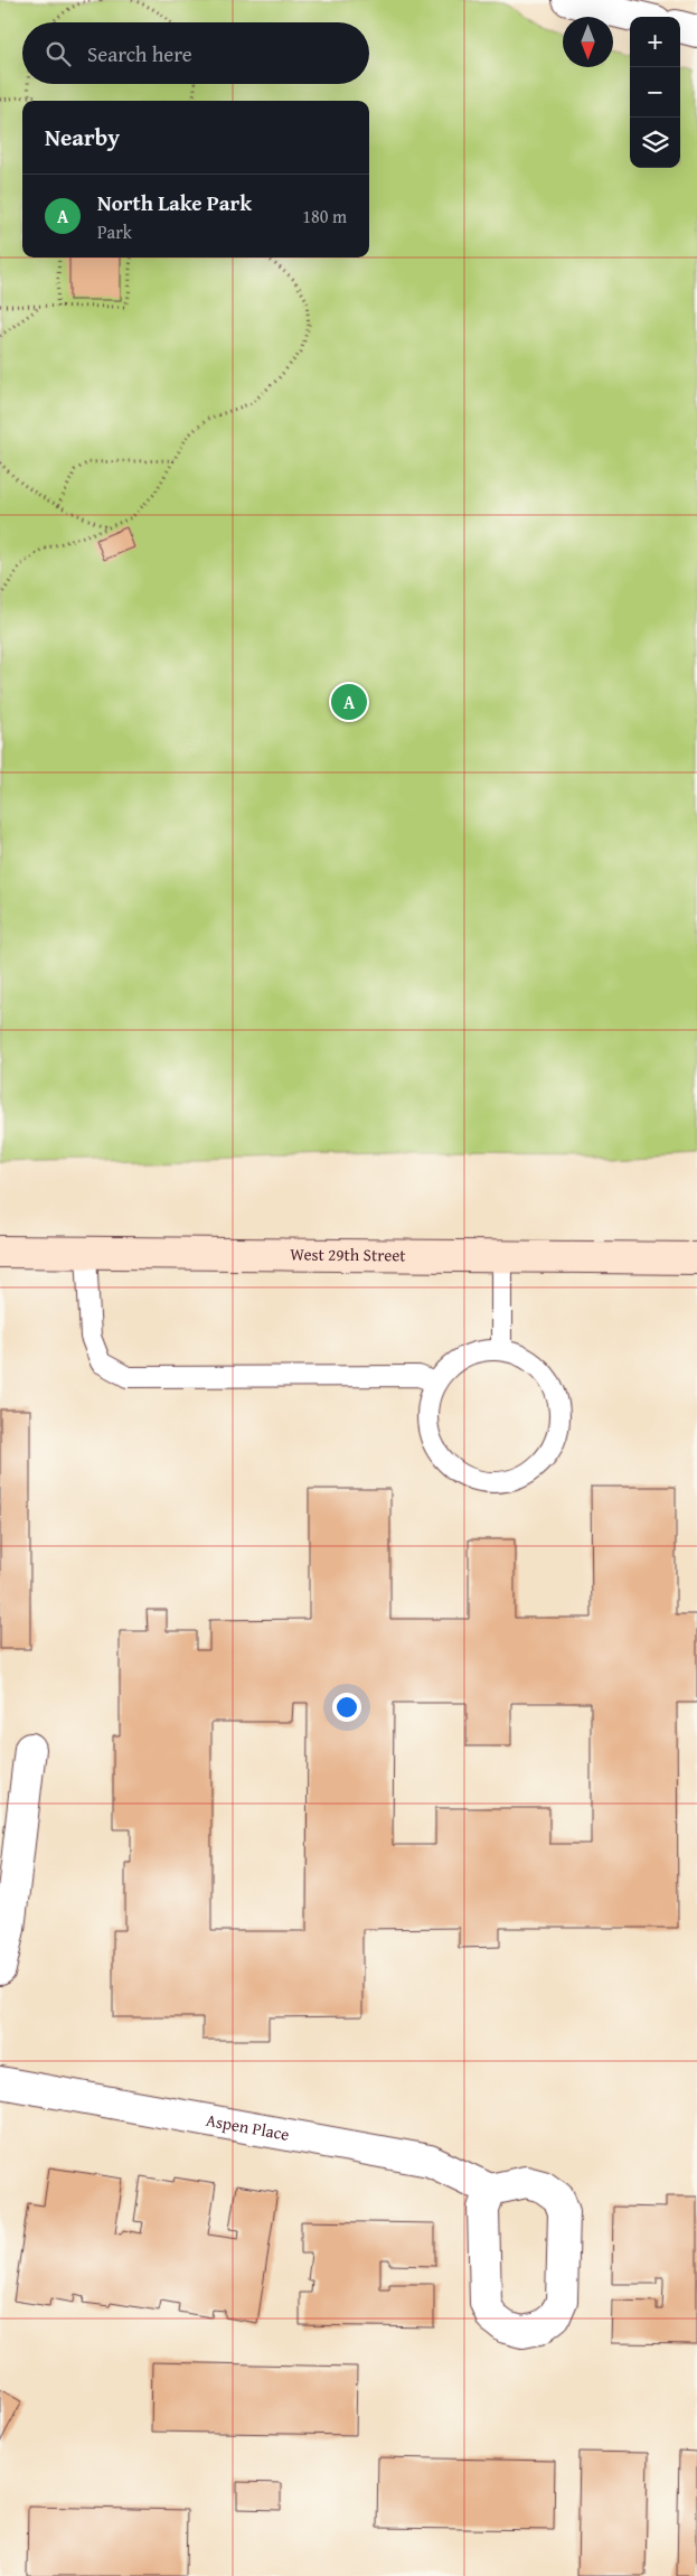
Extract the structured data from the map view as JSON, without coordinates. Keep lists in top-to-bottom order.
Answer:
{
  "streets": {
    "main road": ["West 29th Street"],
    "street": ["Aspen Place"]
  },
  "north": "bottom",
  "page": {
    "map_buttons": ["+", "−"],
    "search": "Search here",
    "heading": "Nearby",
    "list": [
      {
        "mark": "A",
        "name": "North Lake Park",
        "note": "Park",
        "value": "180 m"
      }
    ],
    "pins": "A"
  }
}
